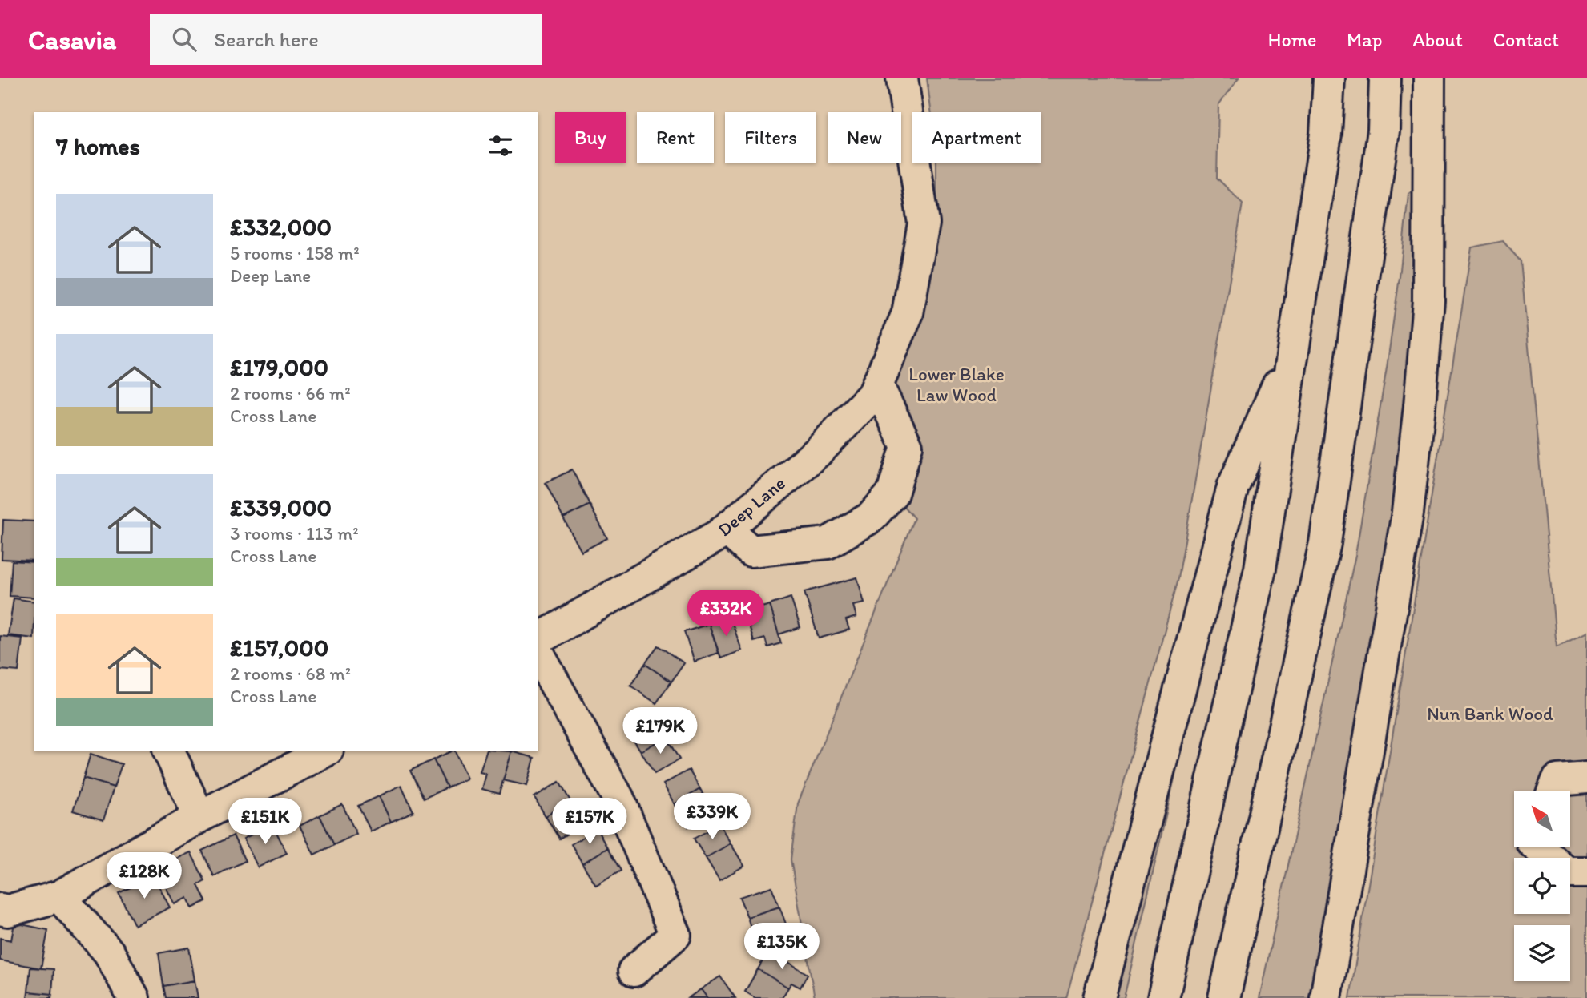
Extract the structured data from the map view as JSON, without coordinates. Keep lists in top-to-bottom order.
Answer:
{
  "streets": {
    "main road": ["Deep Lane"]
  },
  "parks": ["Lower Blake Law Wood", "Nun Bank Wood"],
  "north": "top left",
  "page": {
    "header": "Casavia",
    "search": "Search here",
    "nav": [
      "Home",
      "Map",
      "About",
      "Contact"
    ],
    "chip": [
      "Buy",
      "Rent",
      "Filters",
      "New",
      "Apartment"
    ],
    "heading": "7 homes",
    "list": [
      {
        "name": "£332,000",
        "note": "5 rooms · 158 m² · Deep Lane"
      },
      {
        "name": "£179,000",
        "note": "2 rooms · 66 m² · Cross Lane"
      },
      {
        "name": "£339,000",
        "note": "3 rooms · 113 m² · Cross Lane"
      },
      {
        "name": "£157,000",
        "note": "2 rooms · 68 m² · Cross Lane"
      }
    ],
    "price": [
      "£332K",
      "£179K",
      "£339K",
      "£151K",
      "£157K",
      "£128K",
      "£135K"
    ]
  }
}
